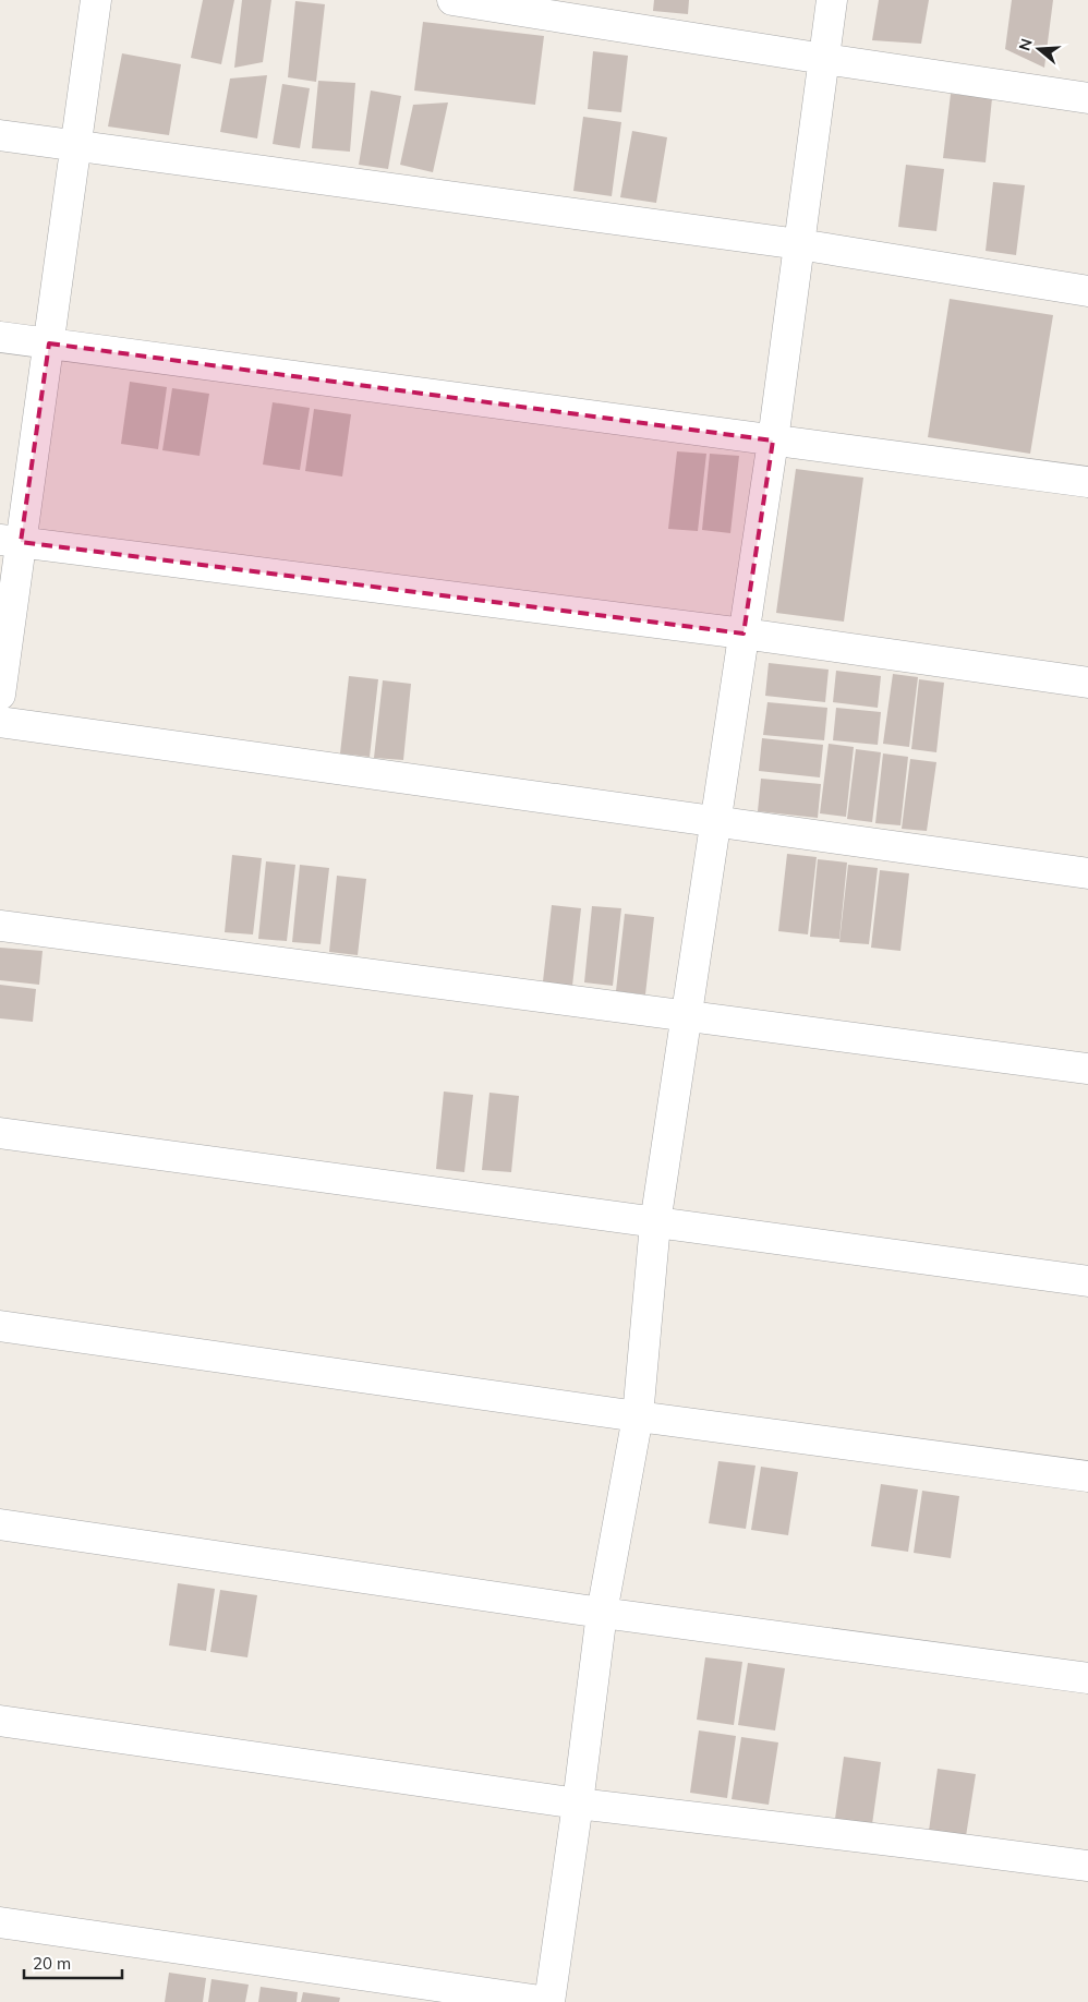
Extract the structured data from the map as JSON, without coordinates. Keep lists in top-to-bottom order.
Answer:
{
  "scale_bar": "20 m",
  "north": "left"
}
